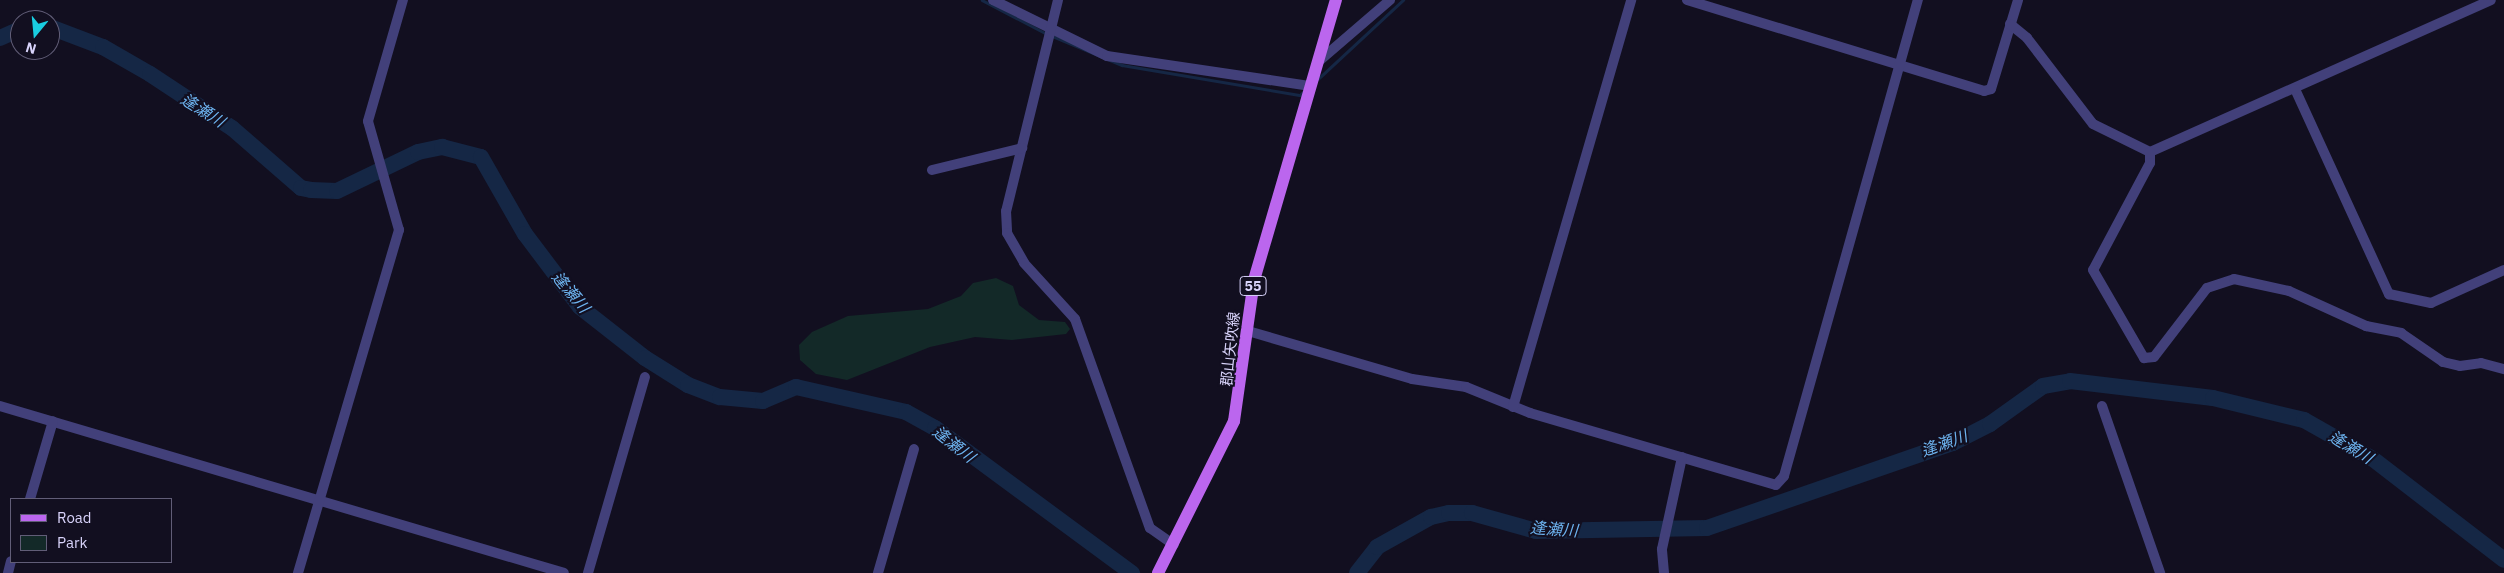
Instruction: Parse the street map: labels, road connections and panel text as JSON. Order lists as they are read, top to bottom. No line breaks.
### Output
{"streets":{"main road":["55","郡山矢吹線"]},"water":["逢瀬川"],"legend":["Road","Park"],"north":"bottom"}
